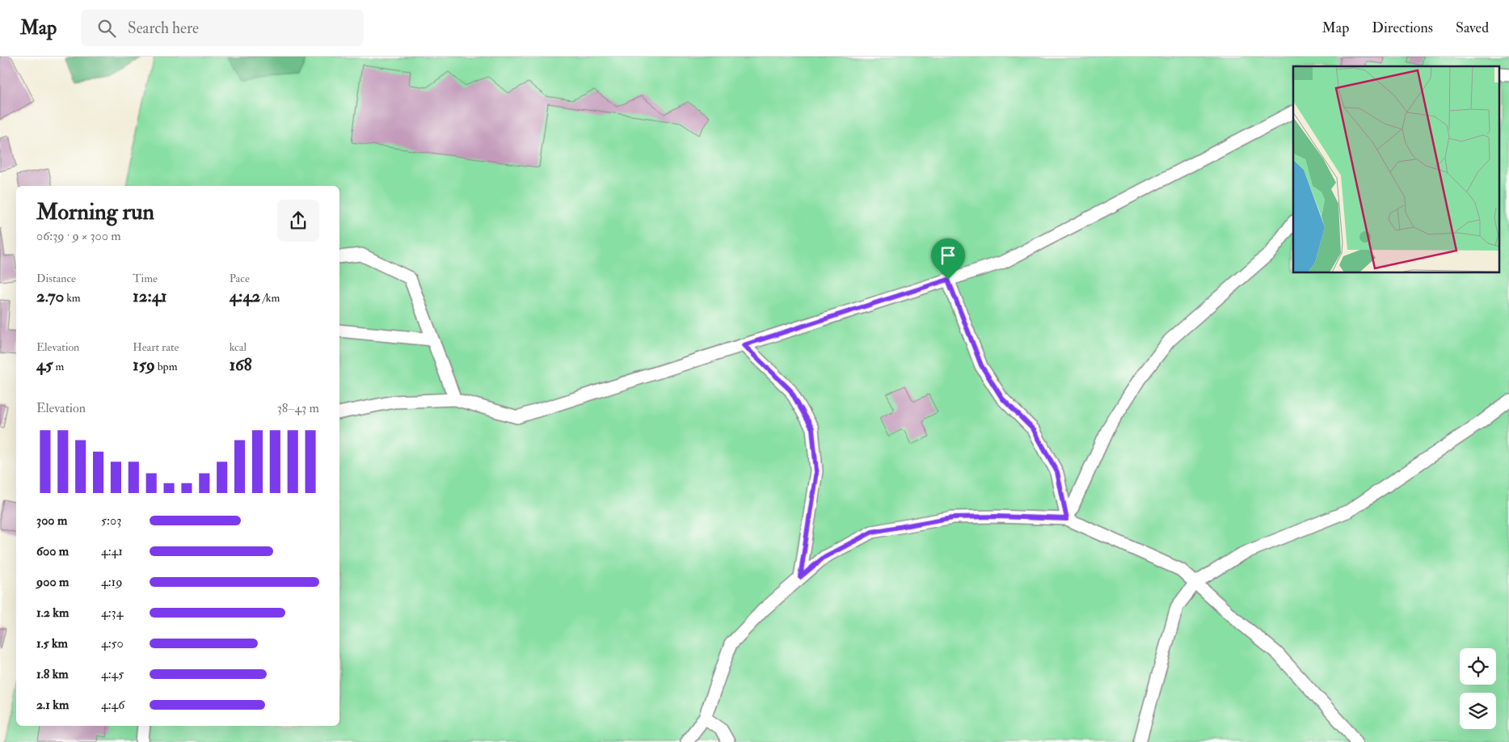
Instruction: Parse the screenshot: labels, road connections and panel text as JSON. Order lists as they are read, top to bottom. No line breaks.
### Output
{"page":{"header":"Map","search":"Search here","nav":["Map","Directions","Saved"],"heading":["Morning run","06:39 · 9 × 300 m"],"stats":[["Distance","2.70 km"],["Time","12:41"],["Pace","4:42 /km"],["Elevation","45 m"],["Heart rate","159 bpm"],["kcal","168"]],"chart":["Elevation","38–43 m"],"list":[{"name":"300 m","note":"5:03"},{"name":"600 m","note":"4:41"},{"name":"900 m","note":"4:19"},{"name":"1.2 km","note":"4:34"},{"name":"1.5 km","note":"4:50"},{"name":"1.8 km","note":"4:45"},{"name":"2.1 km","note":"4:46"}]}}
